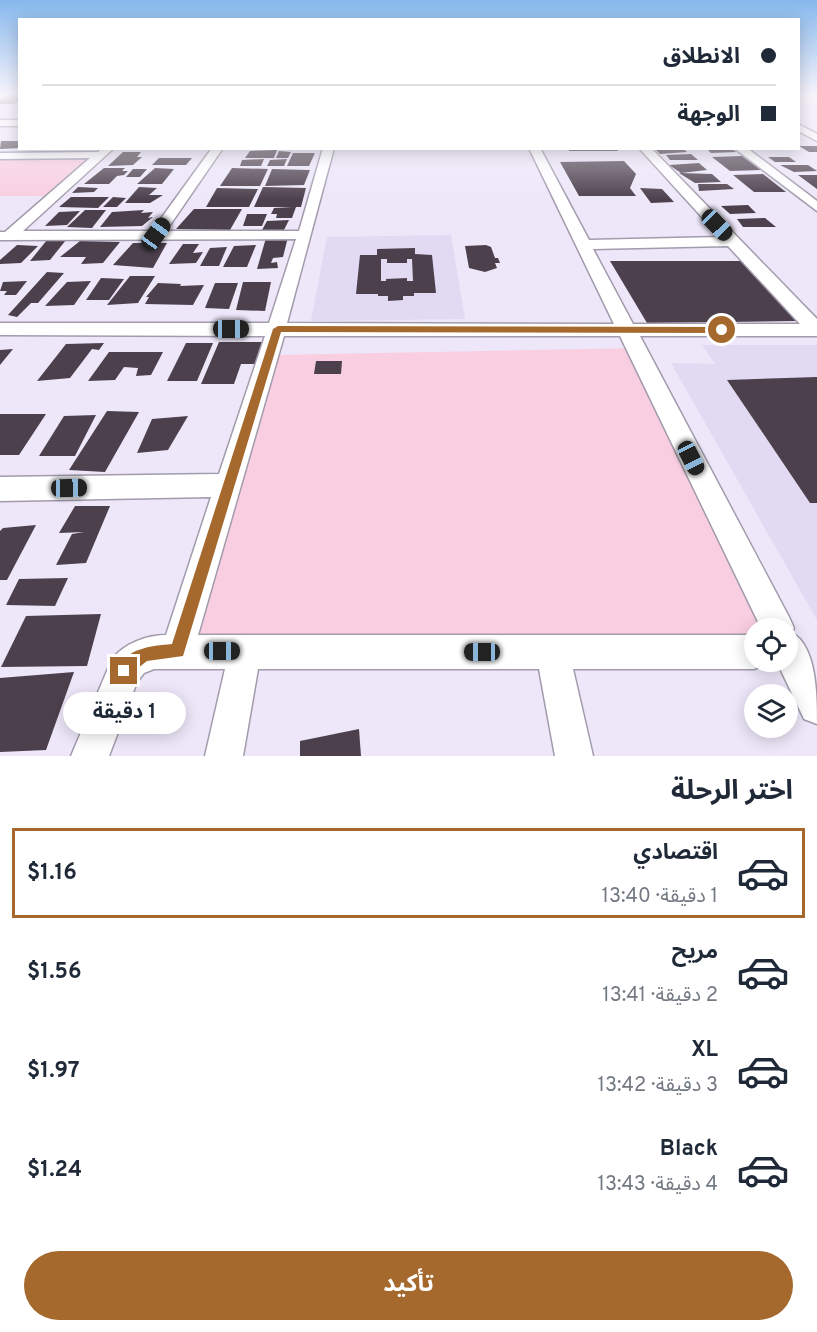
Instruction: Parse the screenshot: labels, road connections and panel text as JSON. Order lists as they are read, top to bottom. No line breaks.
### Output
{"page":{"banner":["الانطلاق","الوجهة"],"bubble":"1 دقيقة","heading":"اختر الرحلة","list":[{"name":"اقتصادي","note":"1 دقيقة · 13:40","value":"$1.16"},{"name":"مريح","note":"2 دقيقة · 13:41","value":"$1.56"},{"name":"XL","note":"3 دقيقة · 13:42","value":"$1.97"},{"name":"Black","note":"4 دقيقة · 13:43","value":"$1.24"}],"buttons":"تأكيد"}}
